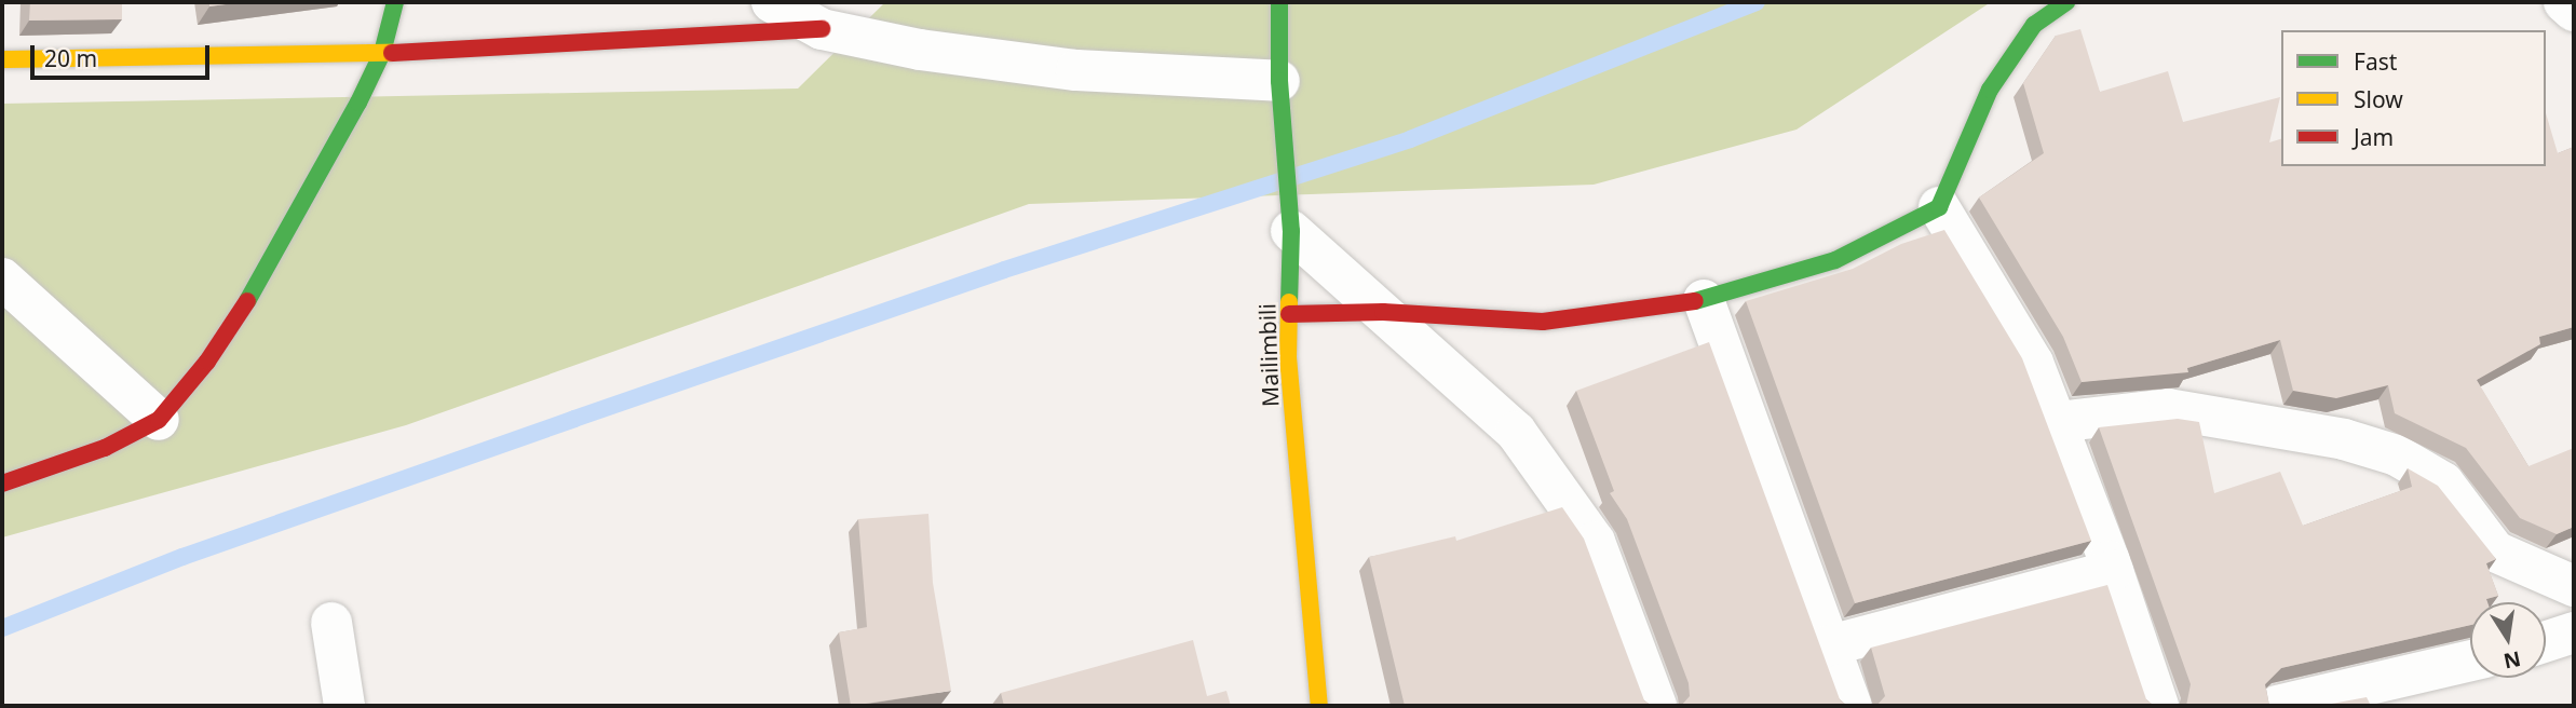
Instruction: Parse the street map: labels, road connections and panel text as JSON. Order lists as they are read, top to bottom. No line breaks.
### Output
{"streets":{"street":["Mailimbili"]},"legend":["Fast","Slow","Jam"],"scale_bar":"20 m","north":"bottom"}
